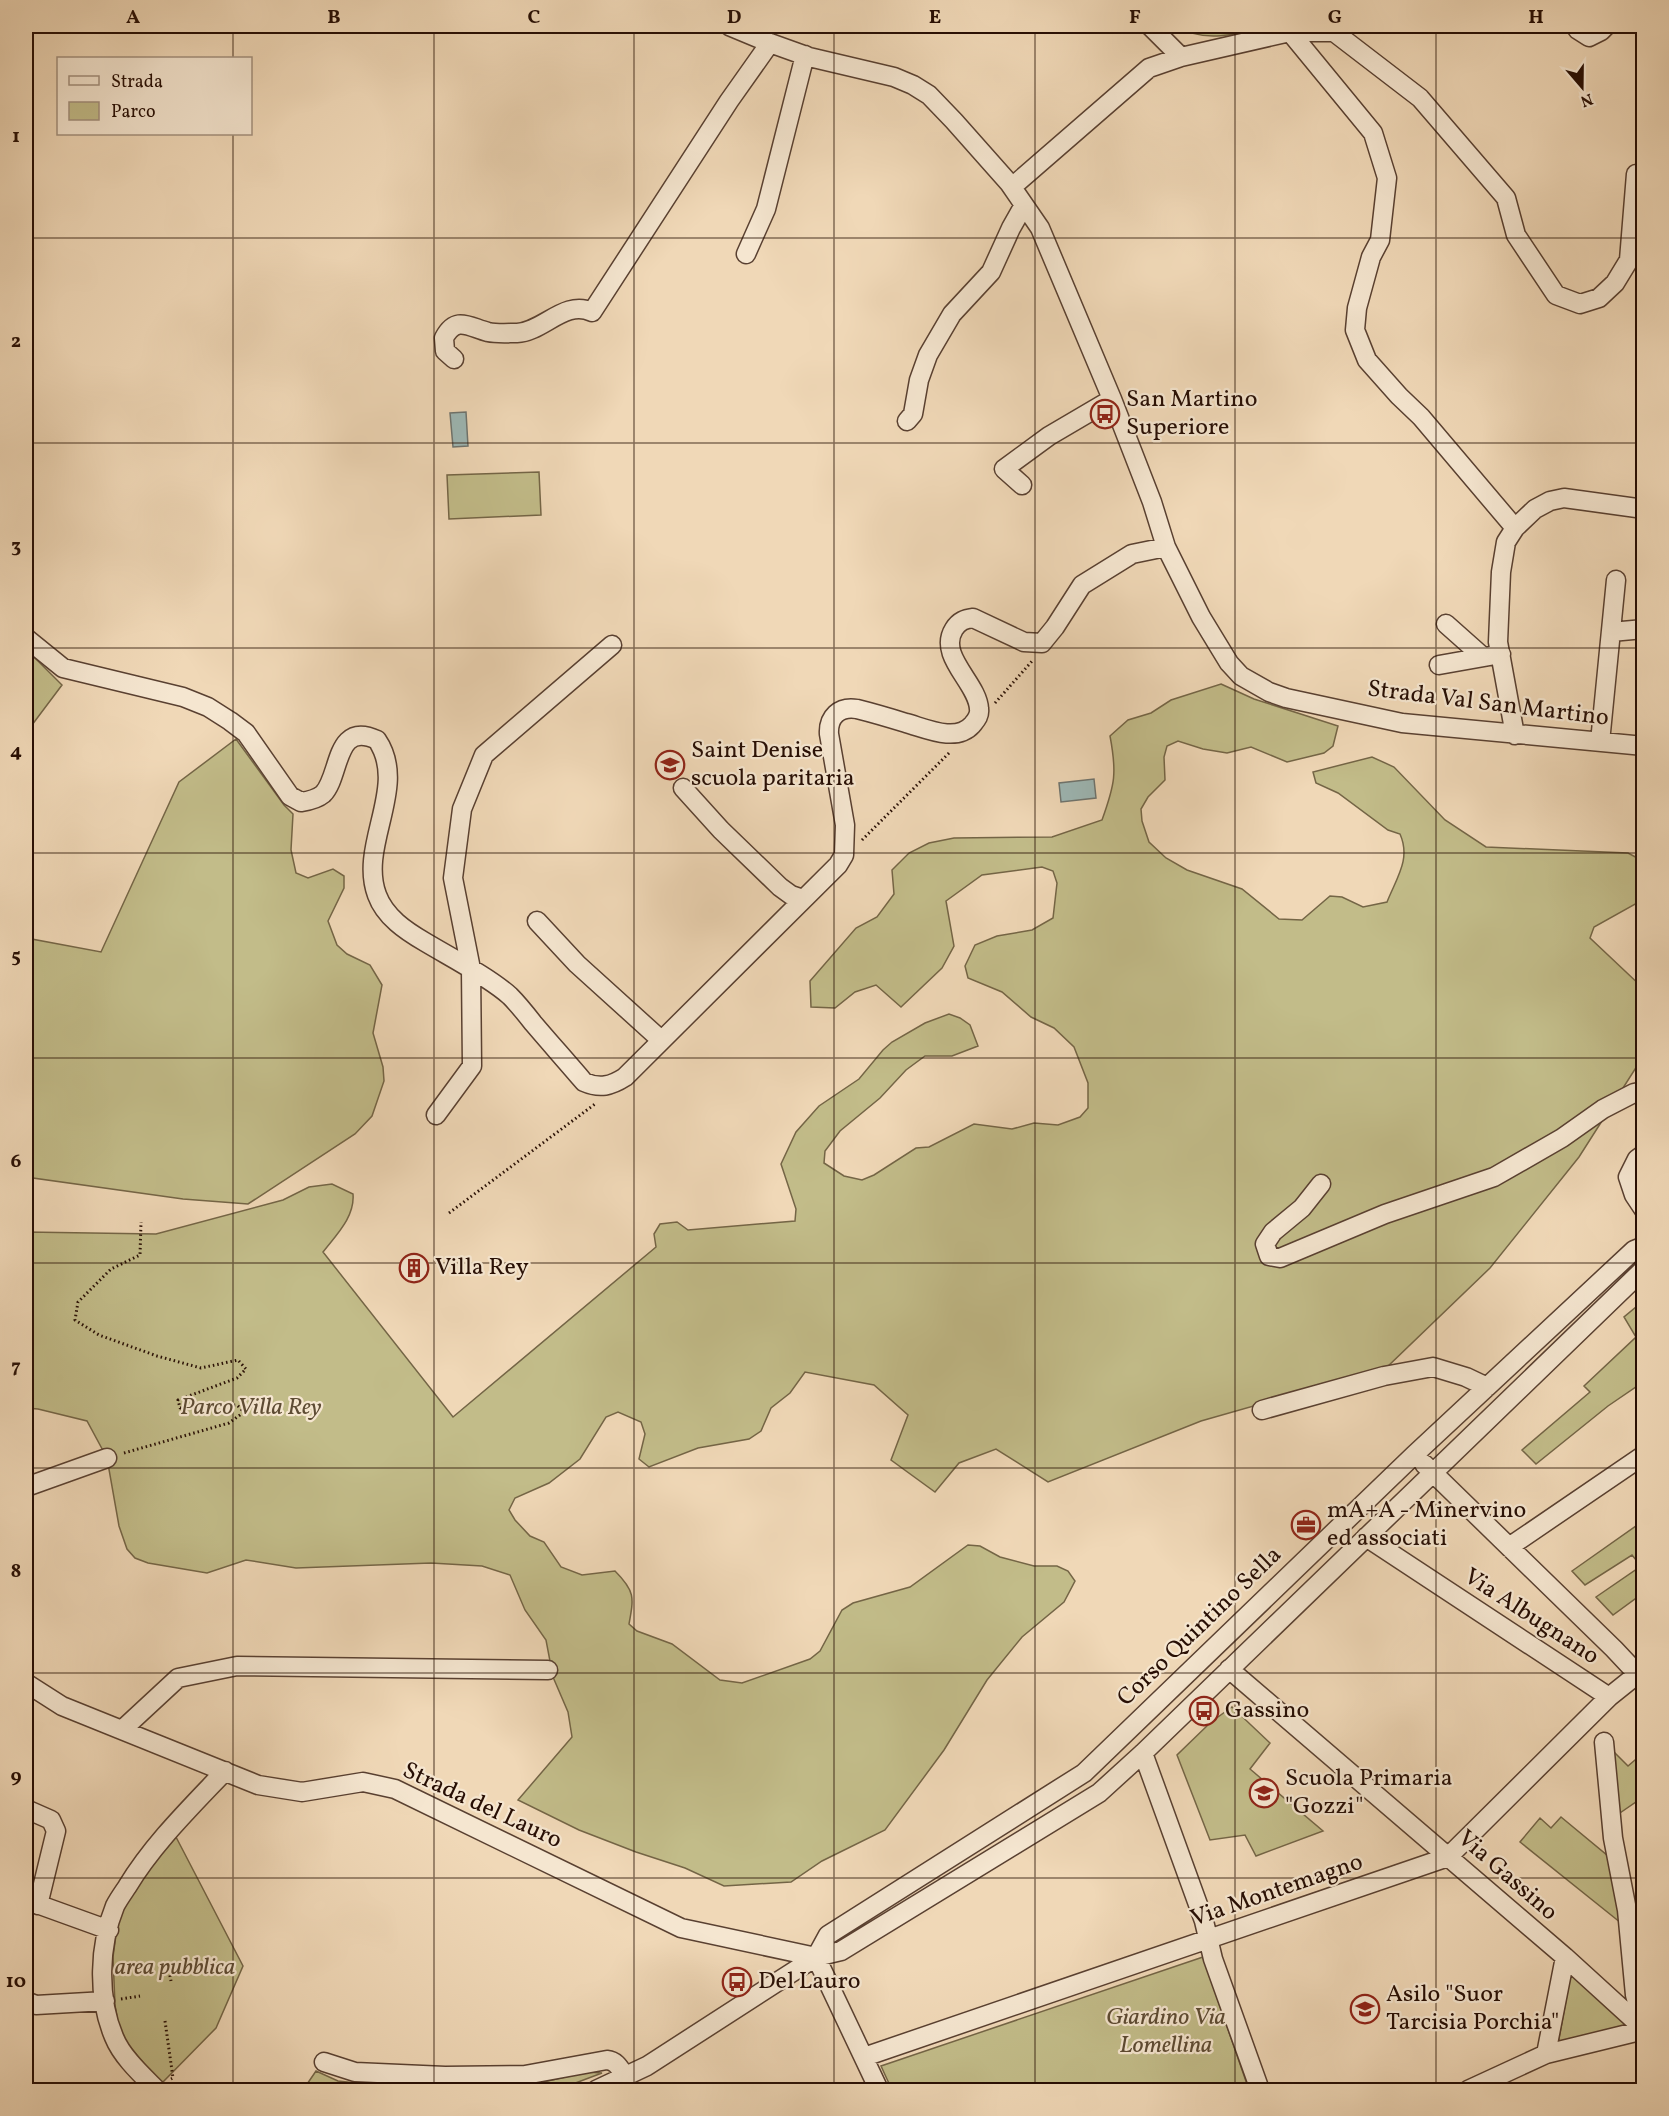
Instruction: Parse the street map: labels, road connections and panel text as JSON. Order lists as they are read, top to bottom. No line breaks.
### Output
{"streets":{"street":["Strada Val San Martino","Via Albugnano","Corso Quintino Sella","Strada del Lauro","Via Gassino","Via Montemagno"]},"crossings":[["Via Albugnano","Corso Quintino Sella"],["Via Albugnano","Via Montemagno"],["Corso Quintino Sella","Strada del Lauro"],["Corso Quintino Sella","Via Gassino"],["Via Gassino","Via Montemagno"]],"parks":["Parco Villa Rey","area pubblica","Giardino Via Lomellina"],"places":{"bus stop":["San Martino Superiore","Gassino","Del Lauro"],"school or university":["Saint Denise scuola paritaria","Scuola Primaria \"Gozzi\"","Asilo \"Suor Tarcisia Porchia\""],"building":["Villa Rey"],"office":["mA+A - Minervino ed associati"]},"legend":["Strada","Parco"],"north":"bottom","grid":{"columns":["A","B","C","D","E","F","G","H"],"rows":["1","2","3","4","5","6","7","8","9","10"]}}
